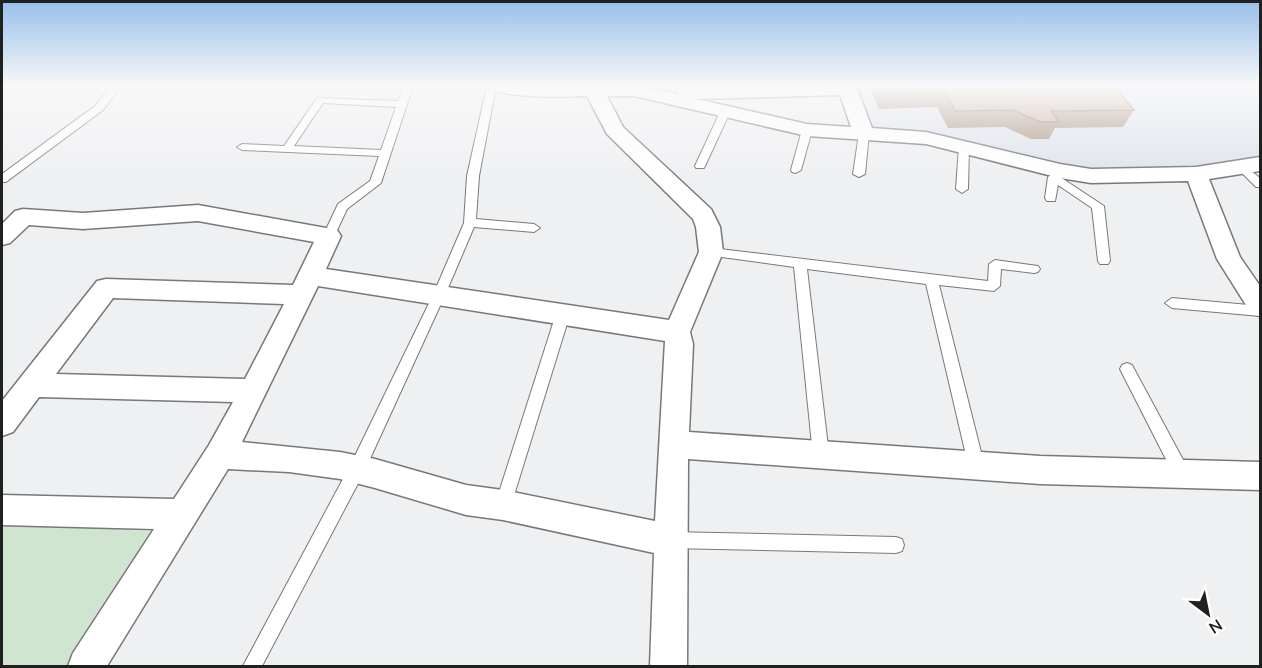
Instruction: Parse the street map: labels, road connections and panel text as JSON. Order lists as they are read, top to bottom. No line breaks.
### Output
{"north":"bottom right"}
